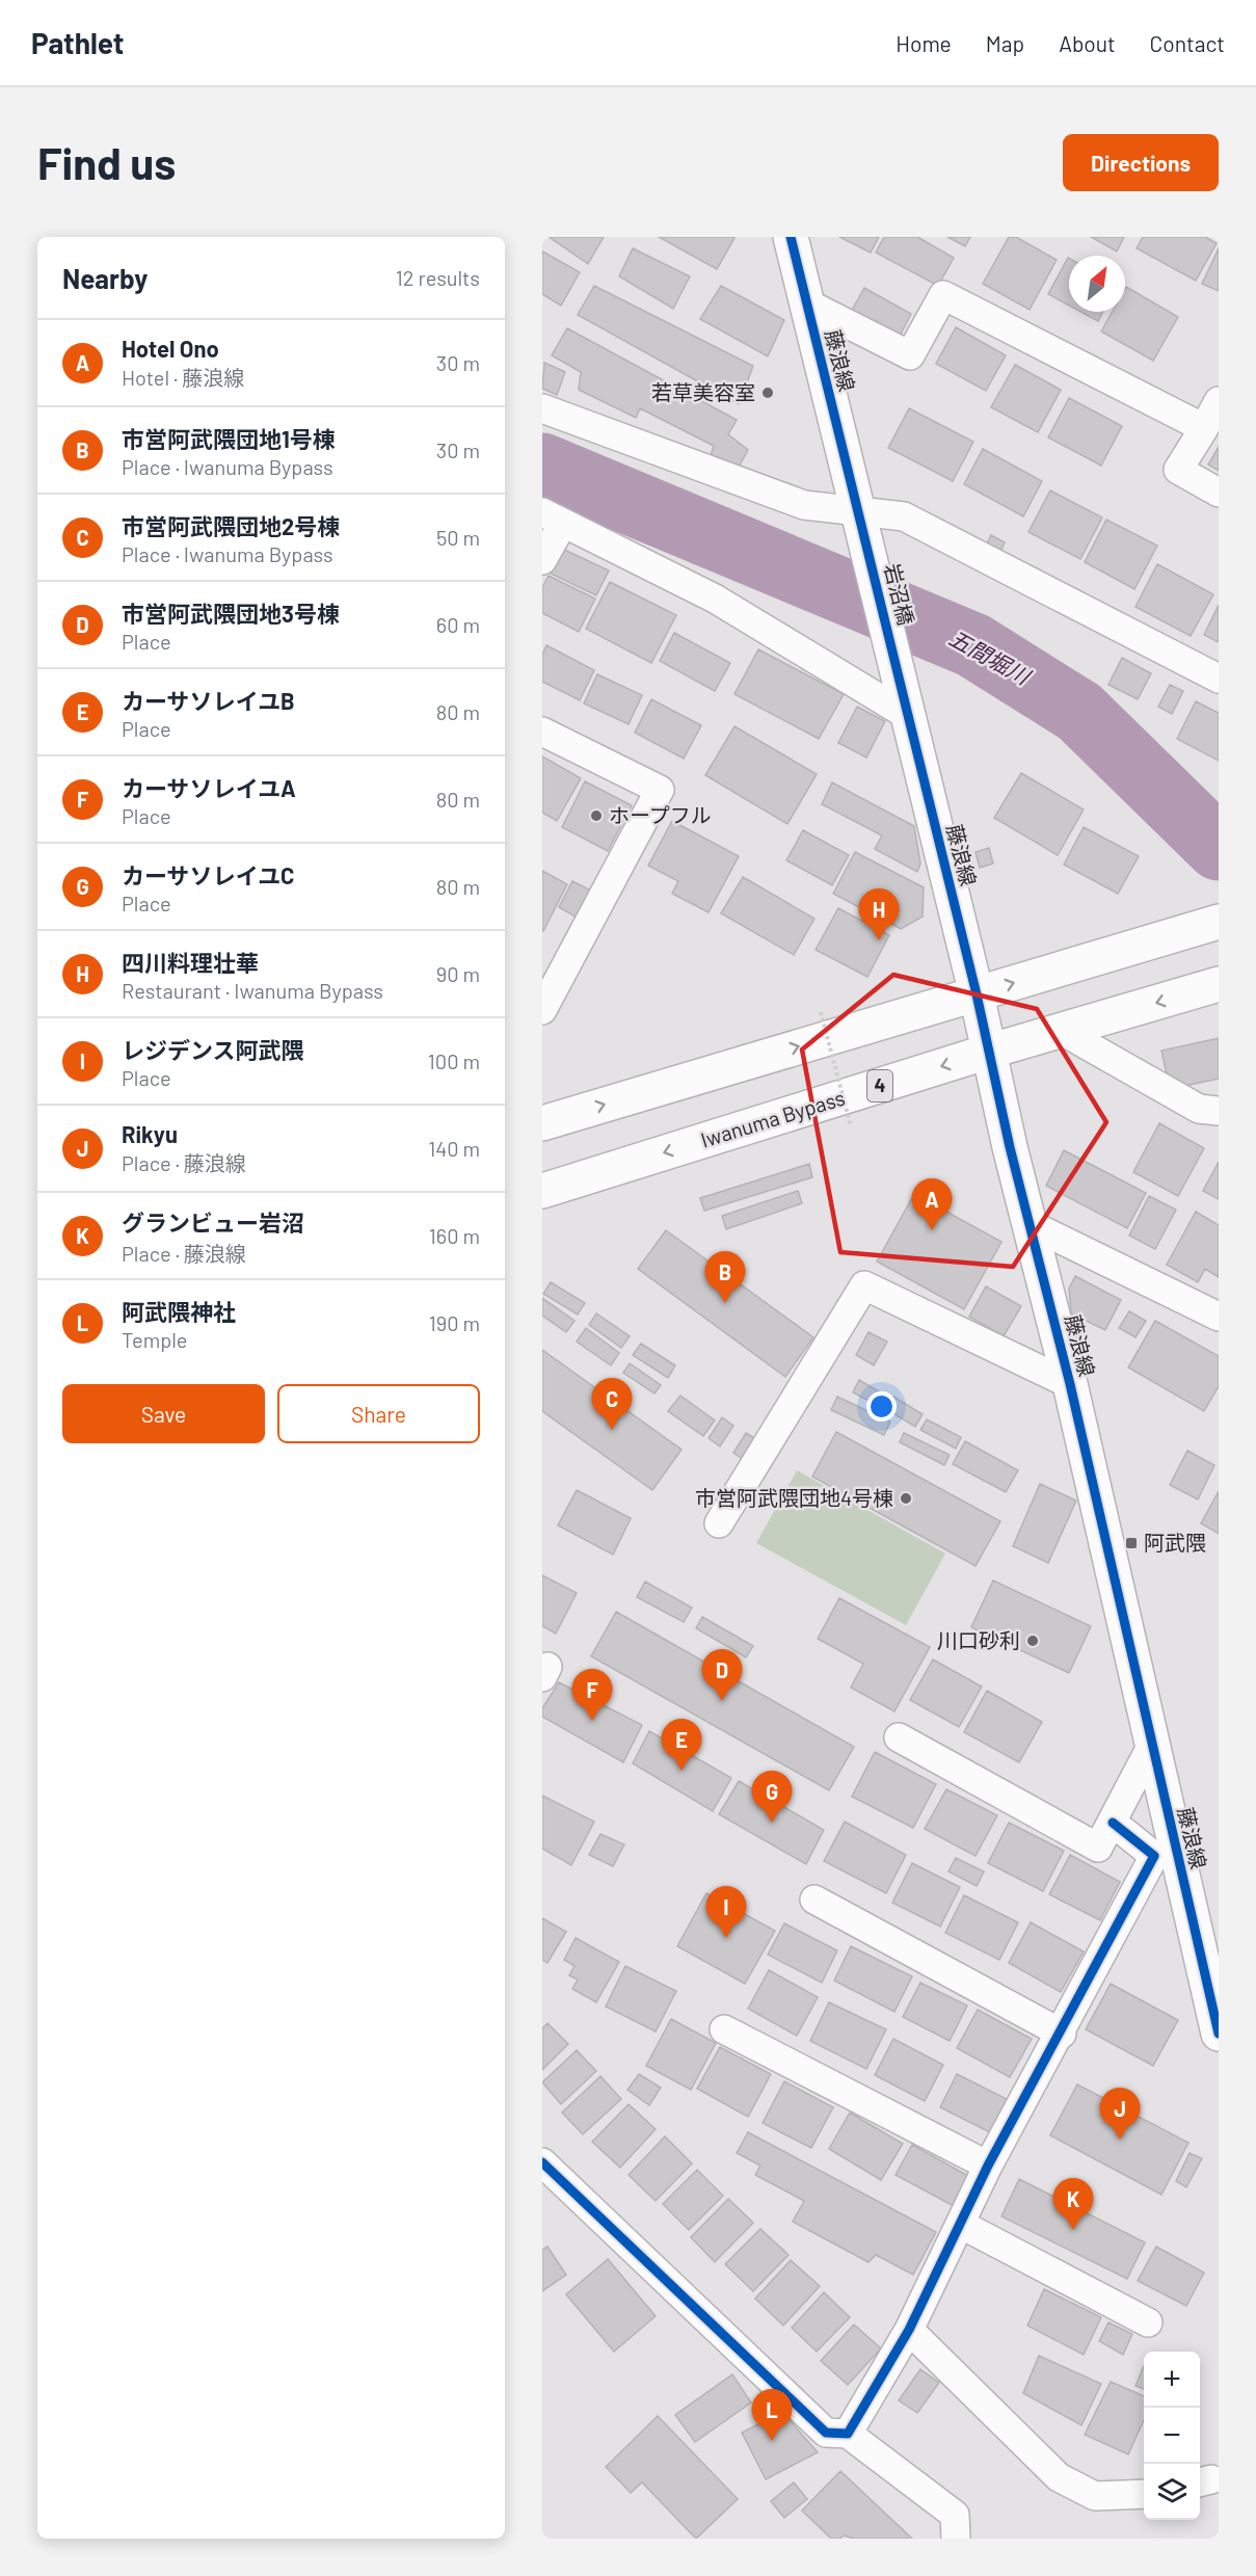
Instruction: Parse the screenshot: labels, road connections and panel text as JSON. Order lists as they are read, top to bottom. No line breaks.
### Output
{"streets":{"main road":["藤浪線","岩沼橋","4","Iwanuma Bypass"]},"crossings":[["藤浪線","岩沼橋"],["藤浪線","Iwanuma Bypass"]],"water":["五間堀川"],"places":{"other":["若草美容室","ホープフル","市営阿武隈団地4号棟","川口砂利"],"transit":["阿武隈"]},"north":"top right","page":{"header":"Pathlet","nav":["Home","Map","About","Contact"],"buttons":["Directions",["Save","Share"]],"title":"Find us","heading":["Nearby","12 results"],"list":[{"mark":"A","name":"Hotel Ono","note":"Hotel · 藤浪線","value":"30 m"},{"mark":"B","name":"市営阿武隈団地1号棟","note":"Place · Iwanuma Bypass","value":"30 m"},{"mark":"C","name":"市営阿武隈団地2号棟","note":"Place · Iwanuma Bypass","value":"50 m"},{"mark":"D","name":"市営阿武隈団地3号棟","note":"Place","value":"60 m"},{"mark":"E","name":"カーサソレイユB","note":"Place","value":"80 m"},{"mark":"F","name":"カーサソレイユA","note":"Place","value":"80 m"},{"mark":"G","name":"カーサソレイユC","note":"Place","value":"80 m"},{"mark":"H","name":"四川料理壮華","note":"Restaurant · Iwanuma Bypass","value":"90 m"},{"mark":"I","name":"レジデンス阿武隈","note":"Place","value":"100 m"},{"mark":"J","name":"Rikyu","note":"Place · 藤浪線","value":"140 m"},{"mark":"K","name":"グランビュー岩沼","note":"Place · 藤浪線","value":"160 m"},{"mark":"L","name":"阿武隈神社","note":"Temple","value":"190 m"}],"pins":["H","A","B","C","D","F","E","G","I","J","K","L"],"map_buttons":["+","−"]}}
